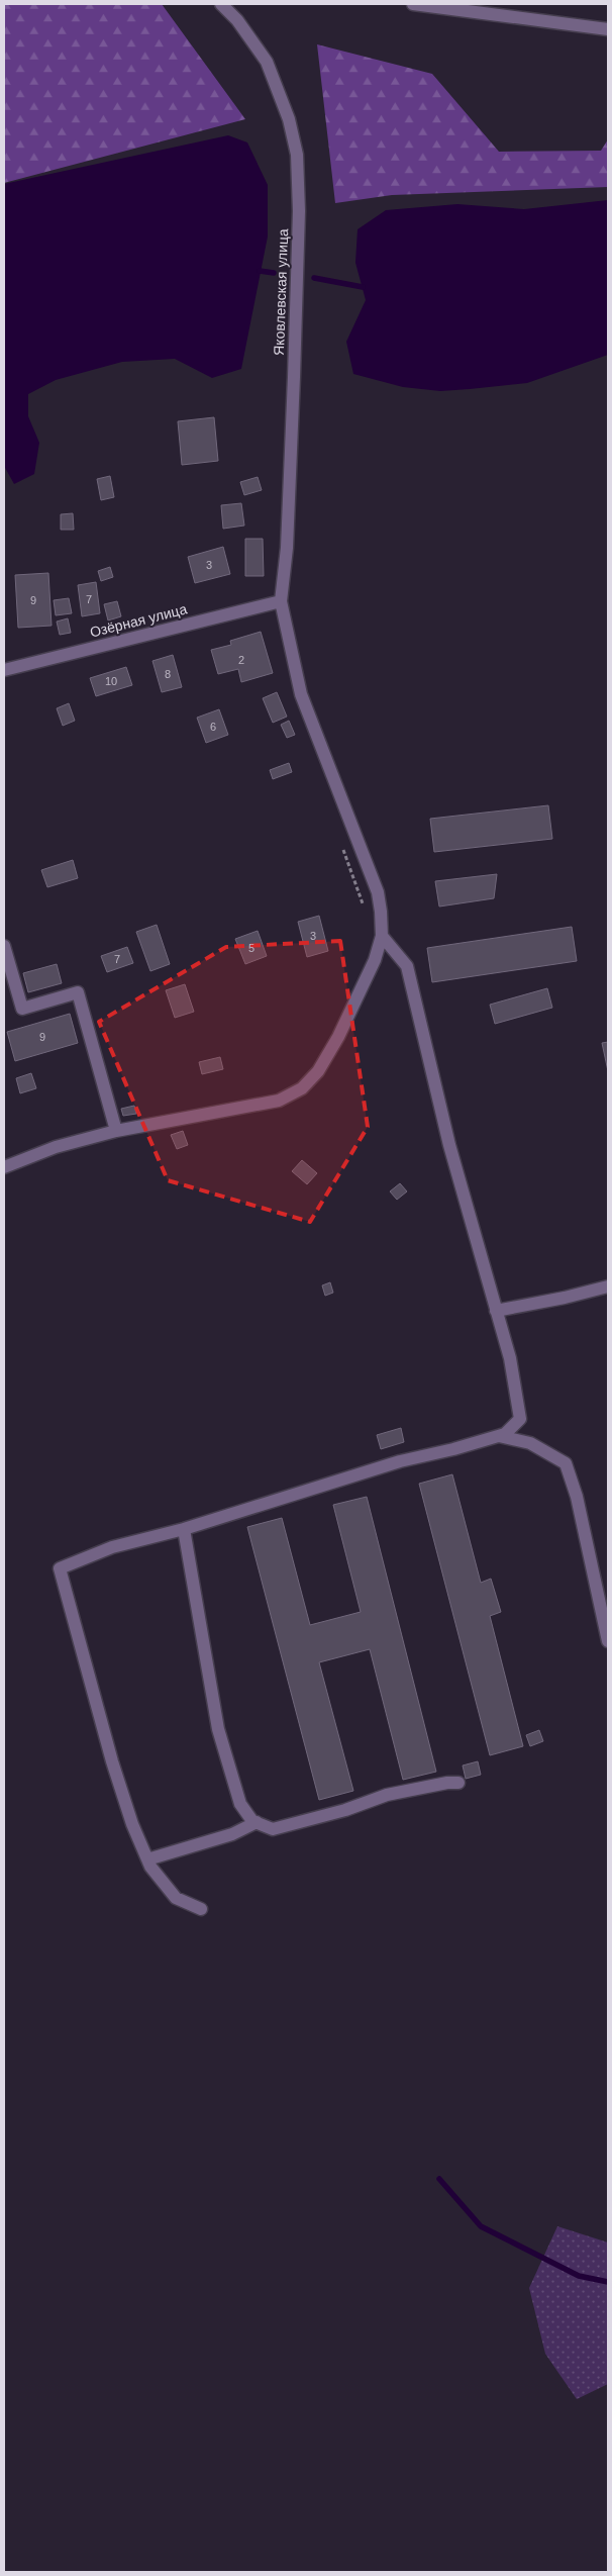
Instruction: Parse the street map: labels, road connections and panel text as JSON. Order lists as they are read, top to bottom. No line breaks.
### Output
{"streets":{"street":["Яковлевская улица","Озёрная улица"]},"crossings":[["Яковлевская улица","Озёрная улица"]],"house_numbers":["3","7","9","2","8","10","6","3","5","7","9"]}
